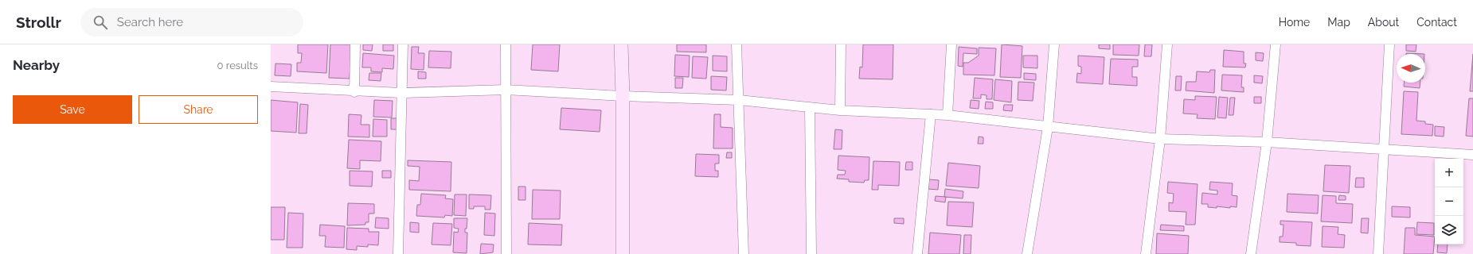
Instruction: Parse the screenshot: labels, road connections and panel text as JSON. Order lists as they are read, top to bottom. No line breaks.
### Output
{"north":"left","page":{"header":"Strollr","search":"Search here","nav":["Home","Map","About","Contact"],"heading":["Nearby","0 results"],"buttons":["Save","Share"],"map_buttons":["+","−"]}}
